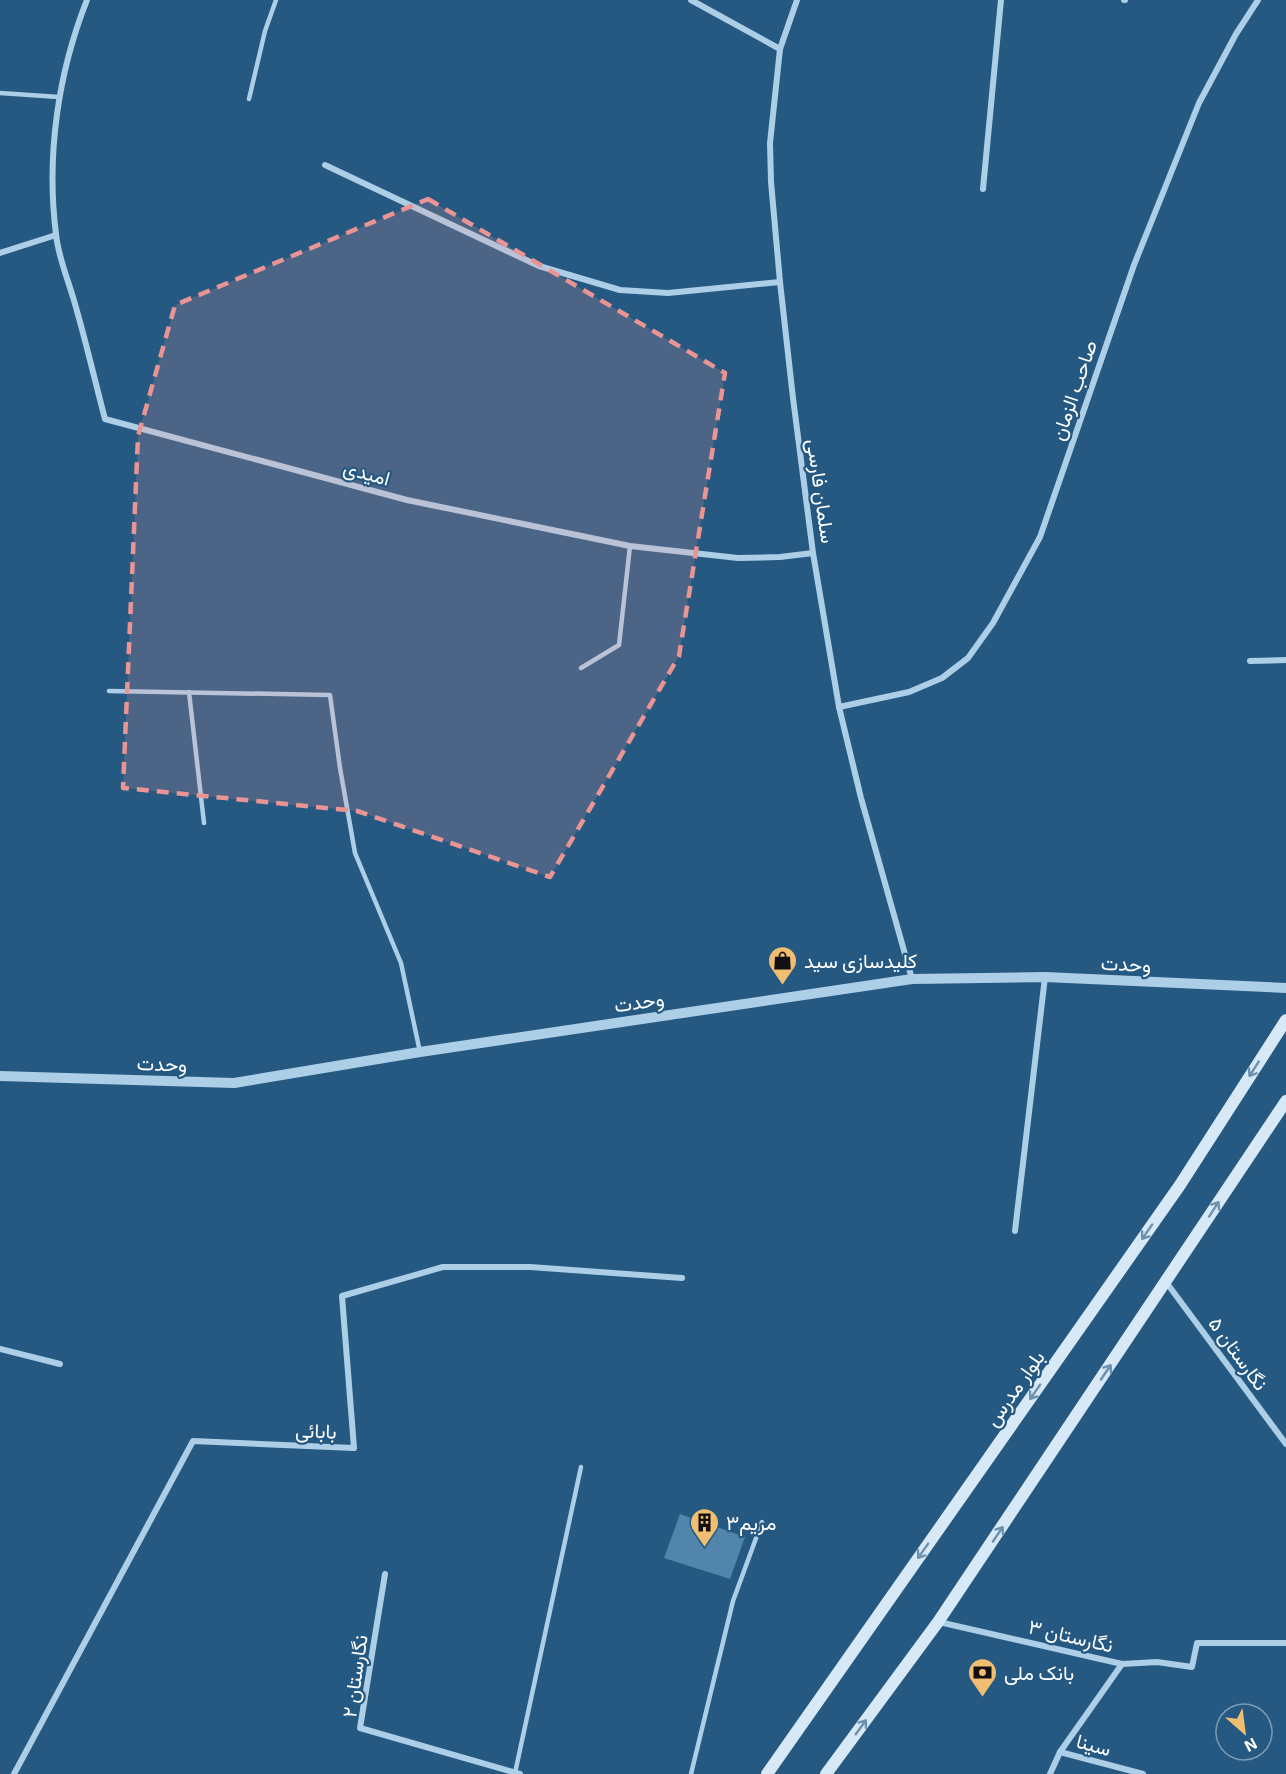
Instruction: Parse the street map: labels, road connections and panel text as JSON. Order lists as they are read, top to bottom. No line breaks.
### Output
{"streets":{"main road":["بلوار مدرس"],"street":["صاحب الزمان","امیدی","سلمان فارسی","وحدت","نگارستان ۵","بابائی","نگارستان ۳","نگارستان ۲","سینا"]},"crossings":[["صاحب الزمان","سلمان فارسی"],["امیدی","سلمان فارسی"],["سلمان فارسی","وحدت"]],"places":{"shop":["کلیدسازی سید"],"building":["مریم۳"],"bank":["بانک ملی"]},"north":"bottom right"}
